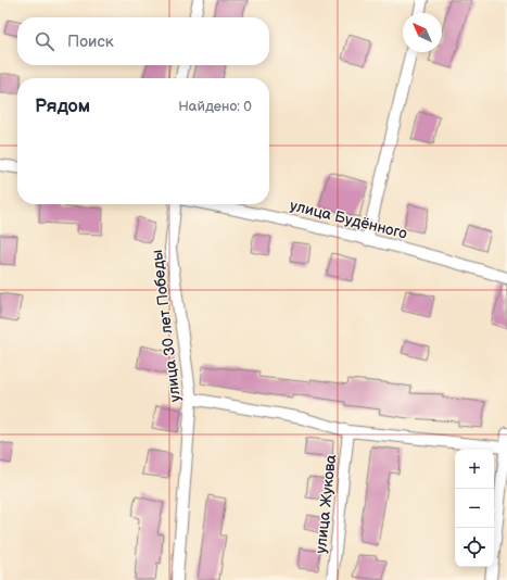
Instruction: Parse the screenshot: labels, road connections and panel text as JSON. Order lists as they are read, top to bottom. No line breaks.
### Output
{"streets":{"street":["улица Будённого","улица 30 лет Победы","улица Жукова"]},"north":"top left","page":{"search":"Поиск","heading":["Рядом","Найдено: 0"],"map_buttons":["+","−"]}}
